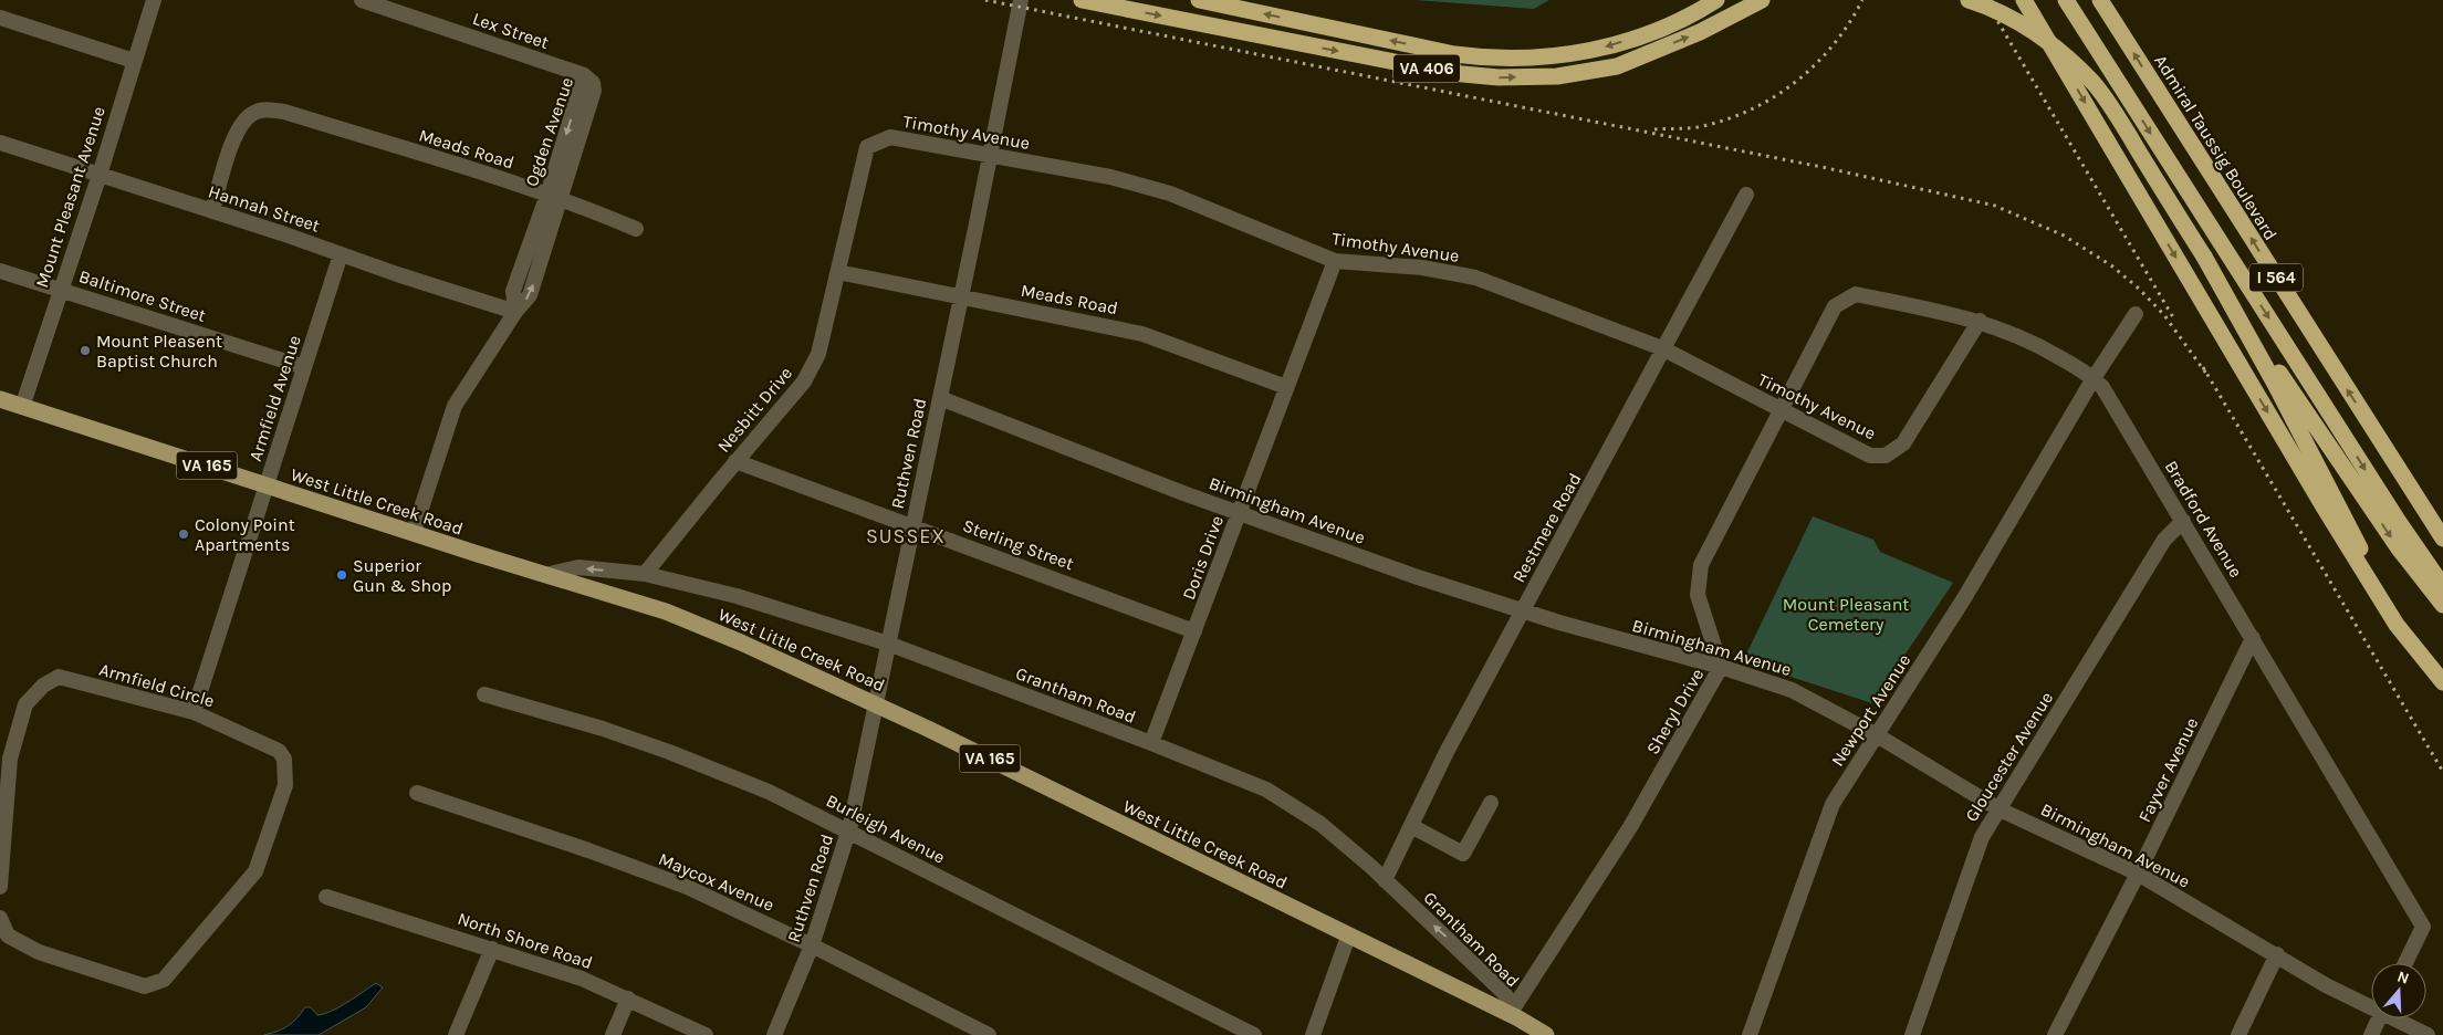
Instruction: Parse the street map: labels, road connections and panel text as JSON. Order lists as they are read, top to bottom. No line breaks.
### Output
{"streets":{"highway":["VA 406","Admiral Taussig Boulevard","I 564"],"main road":["VA 165","West Little Creek Road"],"street":["Lex Street","Ogden Avenue","Timothy Avenue","Meads Road","Mount Pleasant Avenue","Hannah Street","Baltimore Street","Armfield Avenue","Nesbitt Drive","Ruthven Road","Birmingham Avenue","Bradford Avenue","Restmere Road","Sterling Street","Doris Drive","Armfield Circle","Grantham Road","Newport Avenue","Sheryl Drive","Gloucester Avenue","Fayver Avenue","Burleigh Avenue","Maycox Avenue","North Shore Road"]},"crossings":[["Lex Street","Ogden Avenue"],["Ogden Avenue","Meads Road"],["Ogden Avenue","Hannah Street"],["Timothy Avenue","Nesbitt Drive"],["Timothy Avenue","Ruthven Road"],["Timothy Avenue","Bradford Avenue"],["Timothy Avenue","Restmere Road"],["Timothy Avenue","Doris Drive"],["Timothy Avenue","Sheryl Drive"],["Meads Road","Hannah Street"],["Meads Road","Nesbitt Drive"],["Meads Road","Ruthven Road"],["Meads Road","Doris Drive"],["Mount Pleasant Avenue","Hannah Street"],["Mount Pleasant Avenue","Baltimore Street"],["Mount Pleasant Avenue","West Little Creek Road"],["Hannah Street","Armfield Avenue"],["Baltimore Street","Armfield Avenue"],["Armfield Avenue","West Little Creek Road"],["Armfield Avenue","Armfield Circle"],["Nesbitt Drive","Sterling Street"],["Nesbitt Drive","Grantham Road"],["Ruthven Road","West Little Creek Road"],["Ruthven Road","Birmingham Avenue"],["Ruthven Road","Sterling Street"],["Ruthven Road","Grantham Road"],["Ruthven Road","Burleigh Avenue"],["Ruthven Road","Maycox Avenue"],["West Little Creek Road","Grantham Road"],["West Little Creek Road","Sheryl Drive"],["Birmingham Avenue","Restmere Road"],["Birmingham Avenue","Doris Drive"],["Birmingham Avenue","Newport Avenue"],["Birmingham Avenue","Sheryl Drive"],["Birmingham Avenue","Gloucester Avenue"],["Birmingham Avenue","Fayver Avenue"],["Bradford Avenue","Newport Avenue"],["Bradford Avenue","Sheryl Drive"],["Bradford Avenue","Gloucester Avenue"],["Bradford Avenue","Fayver Avenue"],["Restmere Road","Grantham Road"],["Sterling Street","Doris Drive"],["Doris Drive","Grantham Road"],["Grantham Road","Sheryl Drive"]],"districts":["SUSSEX"],"parks":["Mount Pleasant Cemetery"],"places":["Mount Pleasent Baptist Church","Colony Point Apartments","Superior Gun & Shop"],"north":"top"}
